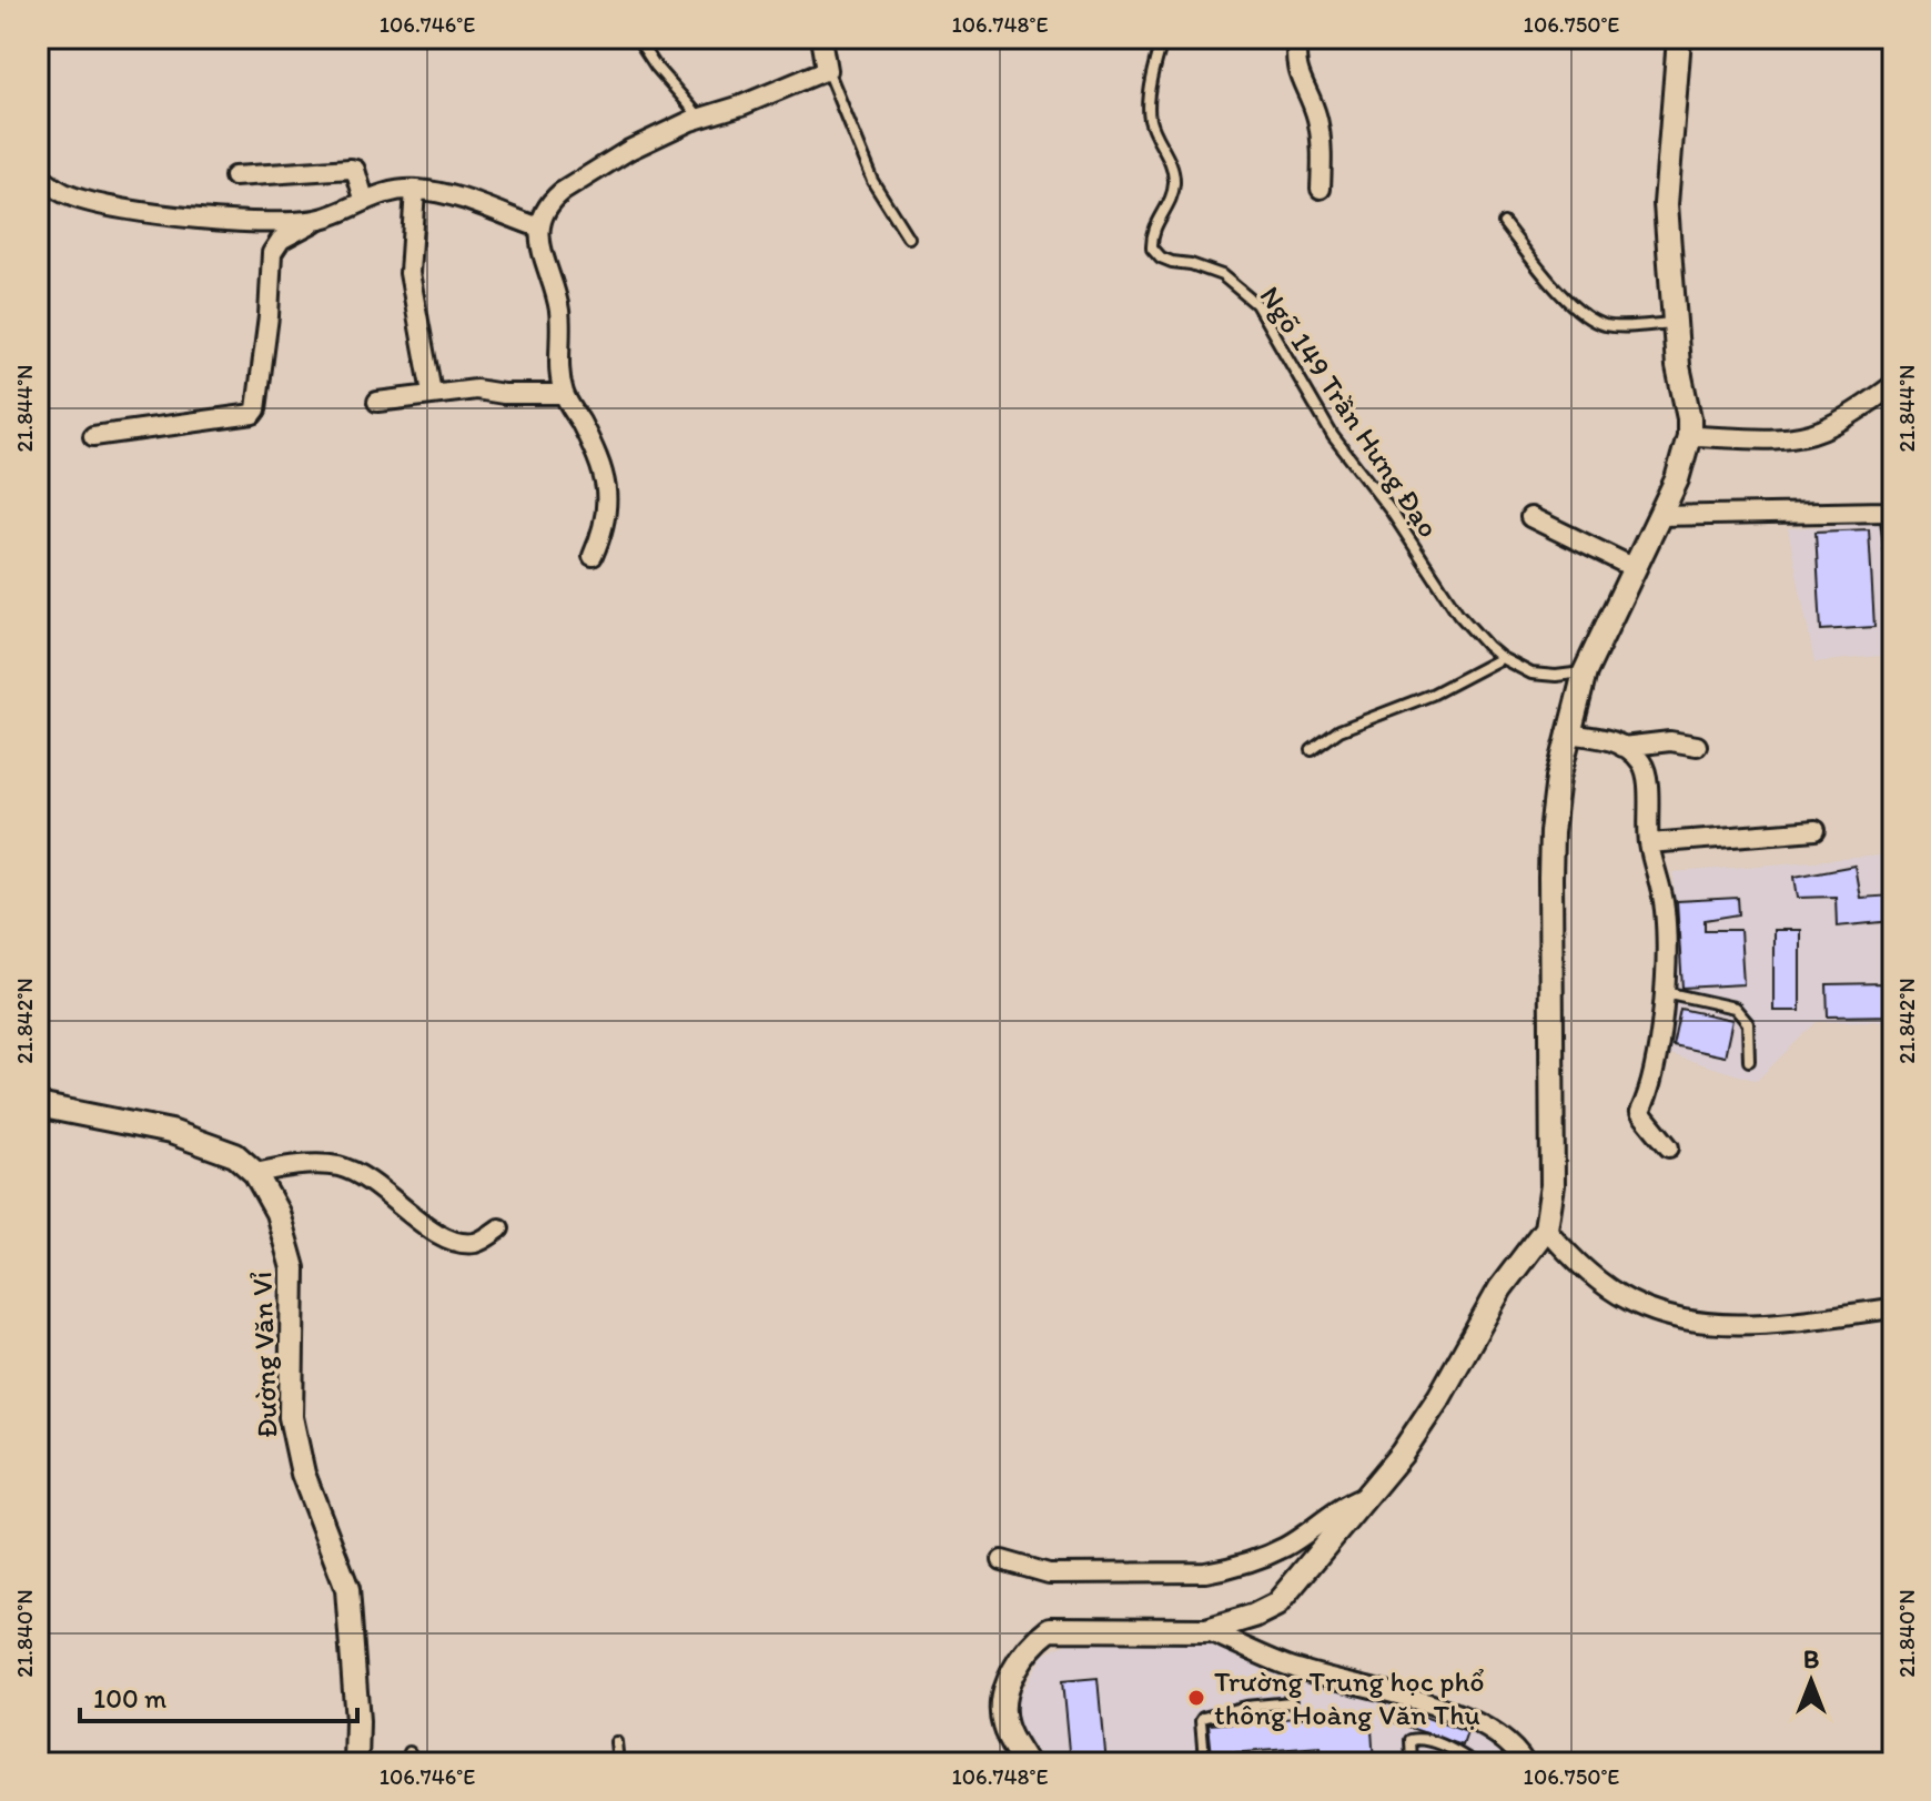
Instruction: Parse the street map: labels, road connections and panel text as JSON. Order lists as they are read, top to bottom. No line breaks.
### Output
{"streets":{"street":["Đường Văn Vỉ"],"lane":["Ngõ 149 Trần Hưng Đạo"]},"places":["Trường Trung học phổ thông Hoàng Văn Thụ"],"scale_bar":"100 m","north":"top","coordinates":["106.746°E","106.748°E","106.750°E","21.844°N","21.842°N","21.840°N"]}
